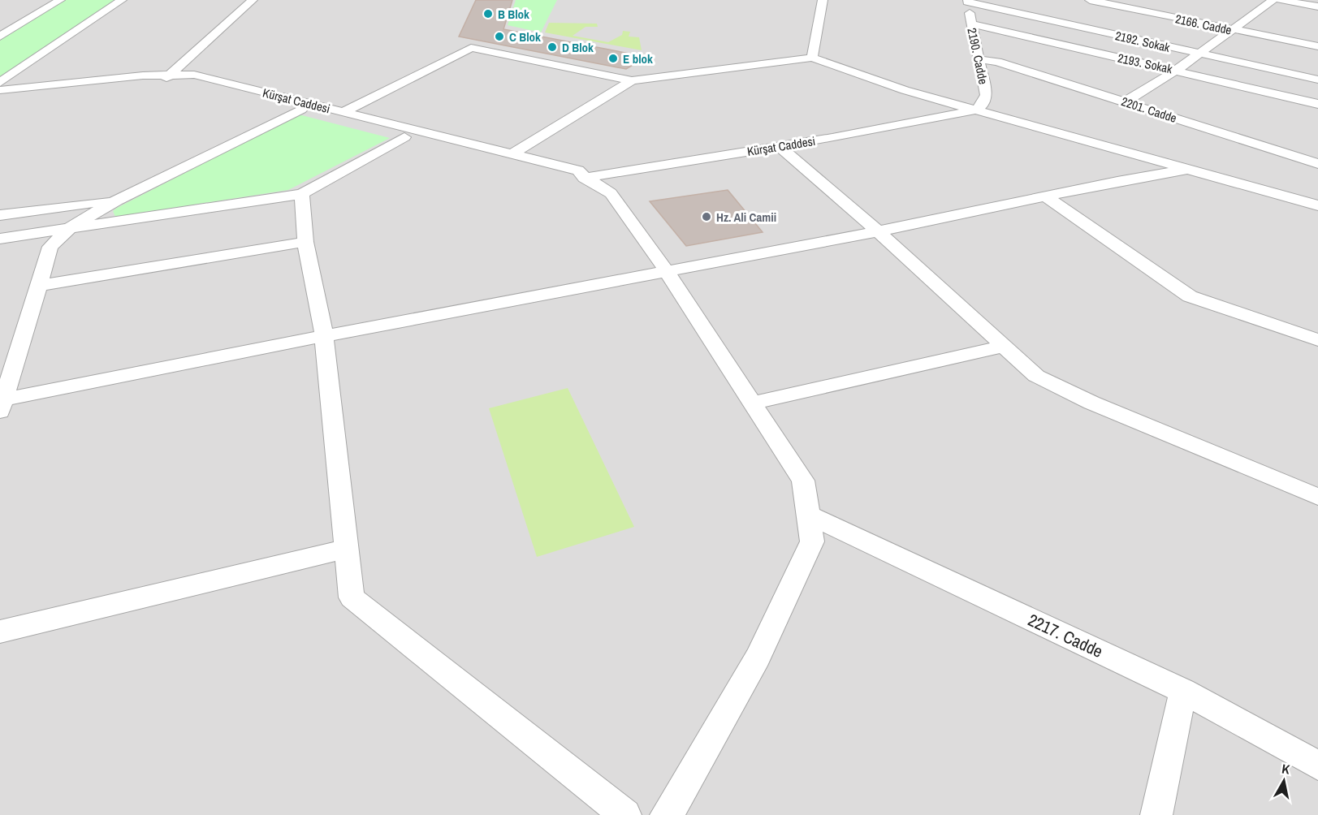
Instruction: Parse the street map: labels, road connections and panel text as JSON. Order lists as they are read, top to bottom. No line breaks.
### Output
{"streets":{"street":["2166. Cadde","2192. Sokak","2190. Cadde","2193. Sokak","Kürşat Caddesi","2201. Cadde","2217. Cadde"]},"crossings":[["2192. Sokak","2190. Cadde"],["2190. Cadde","2193. Sokak"],["2190. Cadde","Kürşat Caddesi"],["2190. Cadde","2201. Cadde"]],"places":["B Blok","C Blok","D Blok","E blok","Hz. Ali Camii"],"north":"top"}
